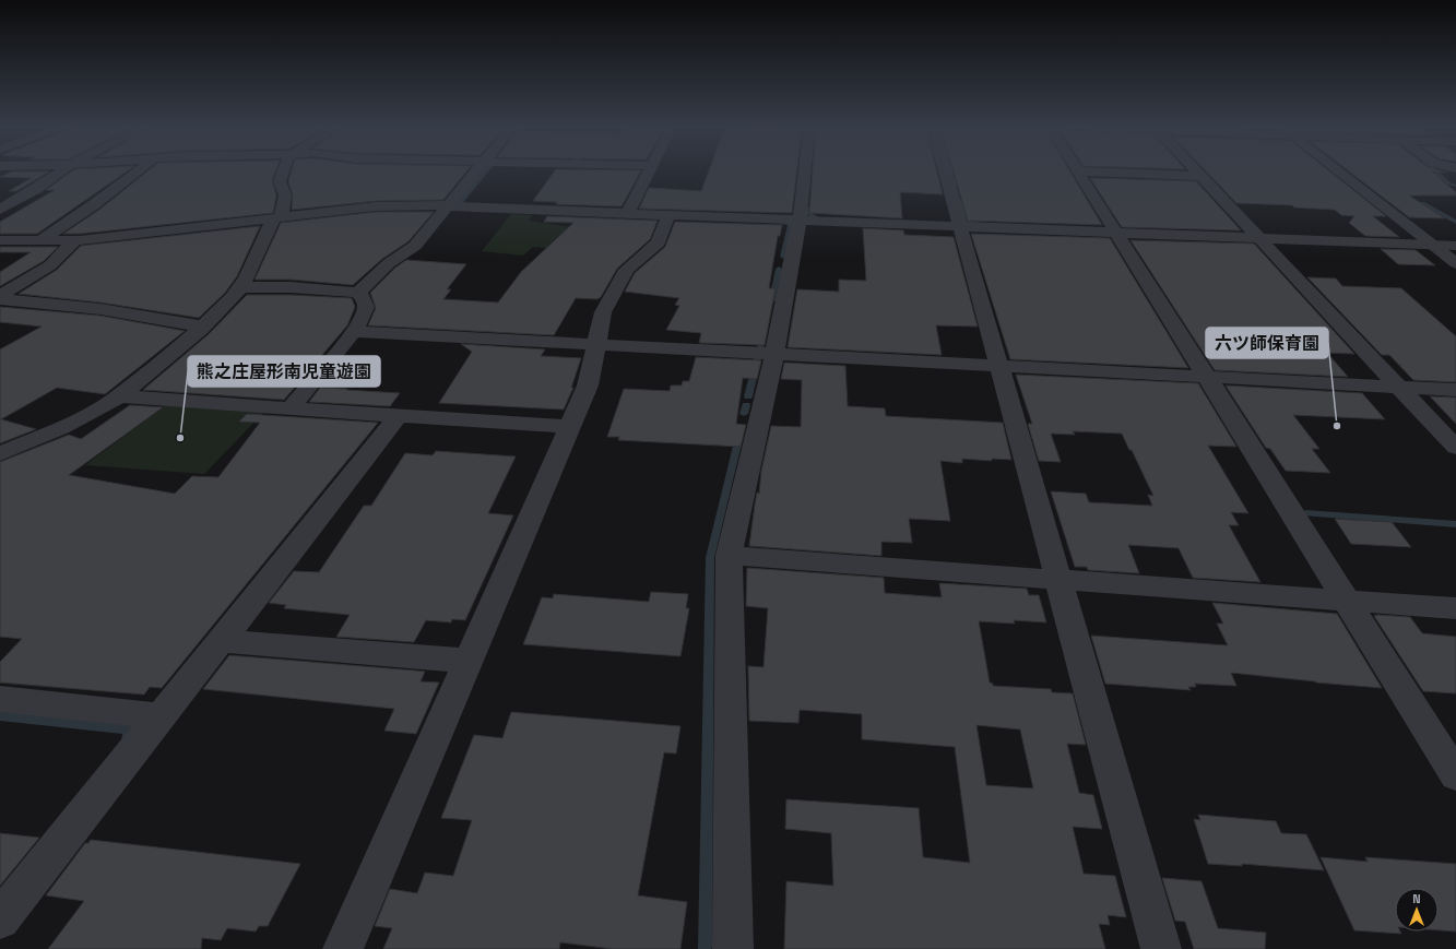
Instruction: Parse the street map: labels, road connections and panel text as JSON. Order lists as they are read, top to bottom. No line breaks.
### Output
{"places":["六ツ師保育園","熊之庄屋形南児童遊園"],"north":"top"}
